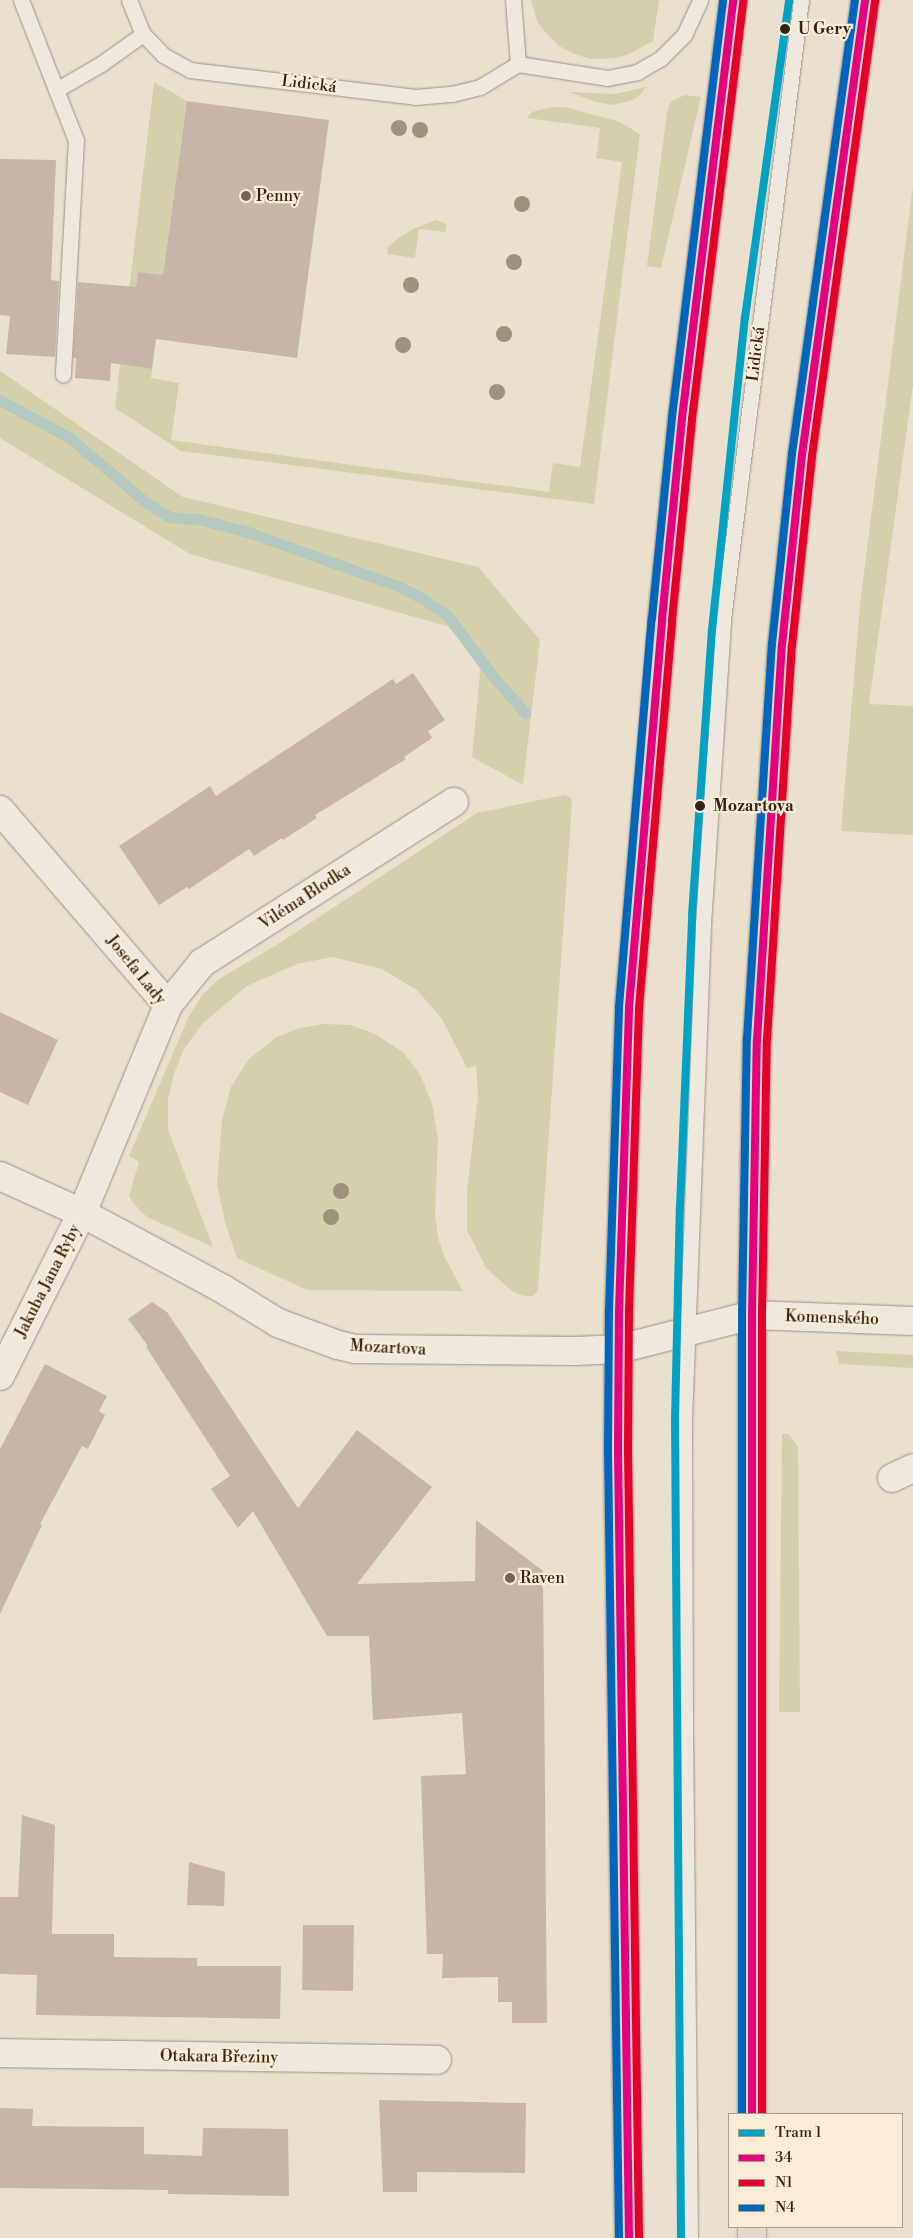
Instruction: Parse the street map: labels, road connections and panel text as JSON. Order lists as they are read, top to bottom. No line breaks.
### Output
{"streets":{"street":["Viléma Blodka","Josefa Lady","Jakuba Jana Ryby","Komenského","Mozartova","Otakara Březiny"],"lane":["Lidická"]},"crossings":[["Lidická","Mozartova"],["Viléma Blodka","Josefa Lady"],["Josefa Lady","Jakuba Jana Ryby"],["Josefa Lady","Mozartova"],["Jakuba Jana Ryby","Mozartova"],["Komenského","Mozartova"]],"places":["U Gery","Penny","Mozartova","Raven"],"lines":["tram line 1","transit line 34","transit line N4","transit line N1"],"legend":["Tram 1","34","N1","N4"]}
